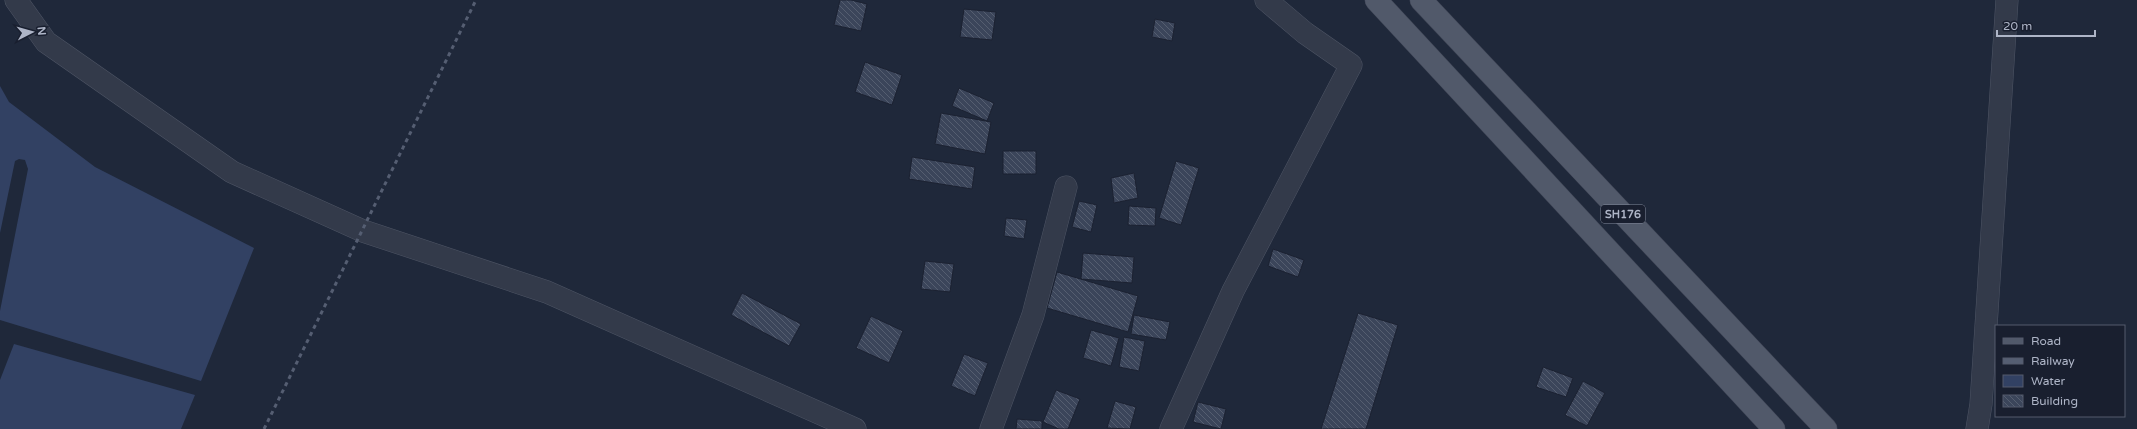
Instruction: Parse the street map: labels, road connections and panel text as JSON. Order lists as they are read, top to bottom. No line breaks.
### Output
{"streets":{"main road":["SH176"]},"legend":["Road","Railway","Water","Building"],"scale_bar":"20 m","north":"right"}
